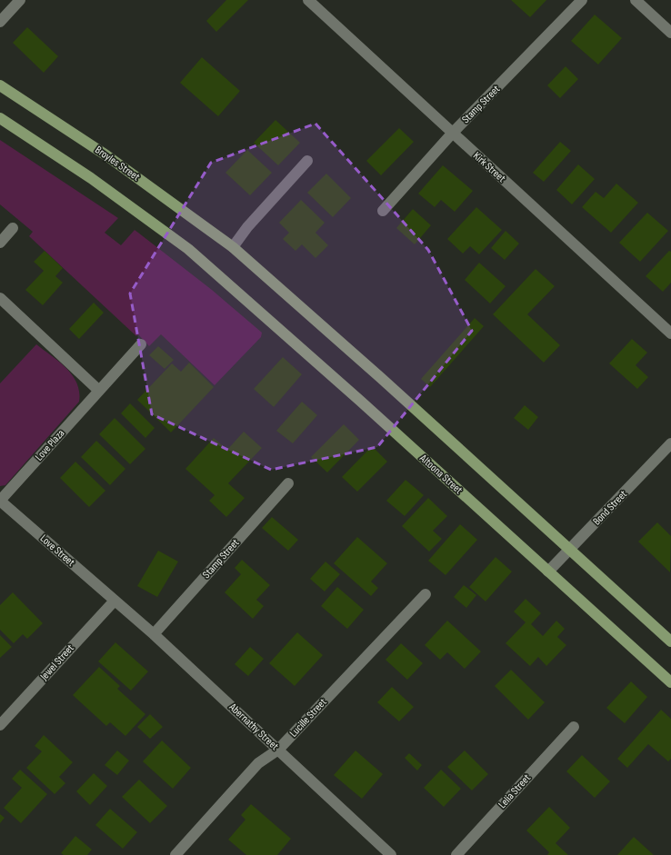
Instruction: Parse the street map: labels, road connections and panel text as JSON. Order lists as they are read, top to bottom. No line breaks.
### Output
{"streets":{"main road":["Broyles Street","Altoona Street"],"street":["Stamp Street","Kirk Street","Love Plaza","Bond Street","Love Street","Jewel Street","Lucille Street","Abernathy Street","Lelia Street"]},"crossings":[["Stamp Street","Kirk Street"],["Stamp Street","Abernathy Street"],["Love Plaza","Love Street"],["Altoona Street","Bond Street"],["Love Street","Jewel Street"],["Love Street","Abernathy Street"],["Jewel Street","Abernathy Street"],["Lucille Street","Abernathy Street"]]}
